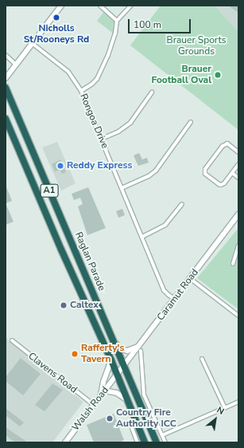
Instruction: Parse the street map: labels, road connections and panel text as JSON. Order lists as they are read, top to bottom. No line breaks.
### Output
{"streets":{"highway":["A1","Raglan Parade"],"street":["Rongoa Drive","Caramut Road","Clavens Road","Walsh Road"]},"crossings":[["Rongoa Drive","Caramut Road"],["A1","Caramut Road"],["A1","Walsh Road"],["Raglan Parade","Caramut Road"],["Caramut Road","Walsh Road"],["Clavens Road","Walsh Road"]],"parks":["Brauer Sports Grounds"],"places":["Nicholls St/Rooneys Rd","Brauer Football Oval","Reddy Express","Caltex","Rafferty's Tavern","Country Fire Authority ICC"],"scale_bar":"100 m","north":"top right"}
